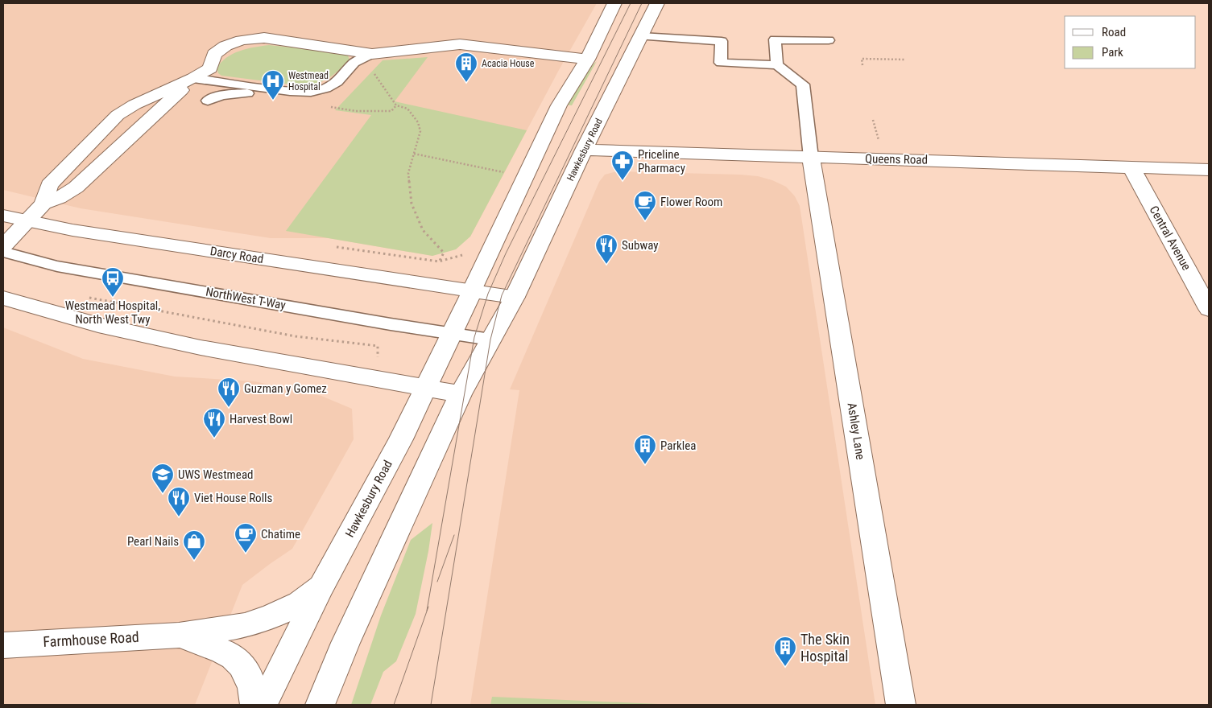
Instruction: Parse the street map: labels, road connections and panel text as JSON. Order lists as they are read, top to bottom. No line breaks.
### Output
{"streets":{"street":["Hawkesbury Road","Queens Road","Central Avenue","Darcy Road","Ashley Lane","Farmhouse Road"],"lane":["NorthWest T-Way"]},"crossings":[["Hawkesbury Road","Queens Road"],["Hawkesbury Road","Darcy Road"],["Hawkesbury Road","NorthWest T-Way"],["Hawkesbury Road","Farmhouse Road"],["Queens Road","Central Avenue"],["Queens Road","Ashley Lane"]],"places":{"building":["Acacia House","Parklea","The Skin Hospital"],"hospital":["Westmead Hospital"],"pharmacy":["Priceline Pharmacy"],"cafe":["Flower Room","Chatime"],"restaurant":["Subway","Guzman y Gomez","Harvest Bowl","Viet House Rolls"],"bus stop":["Westmead Hospital, North West Twy"],"school or university":["UWS Westmead"],"shop":["Pearl Nails"]},"legend":["Road","Park"]}
